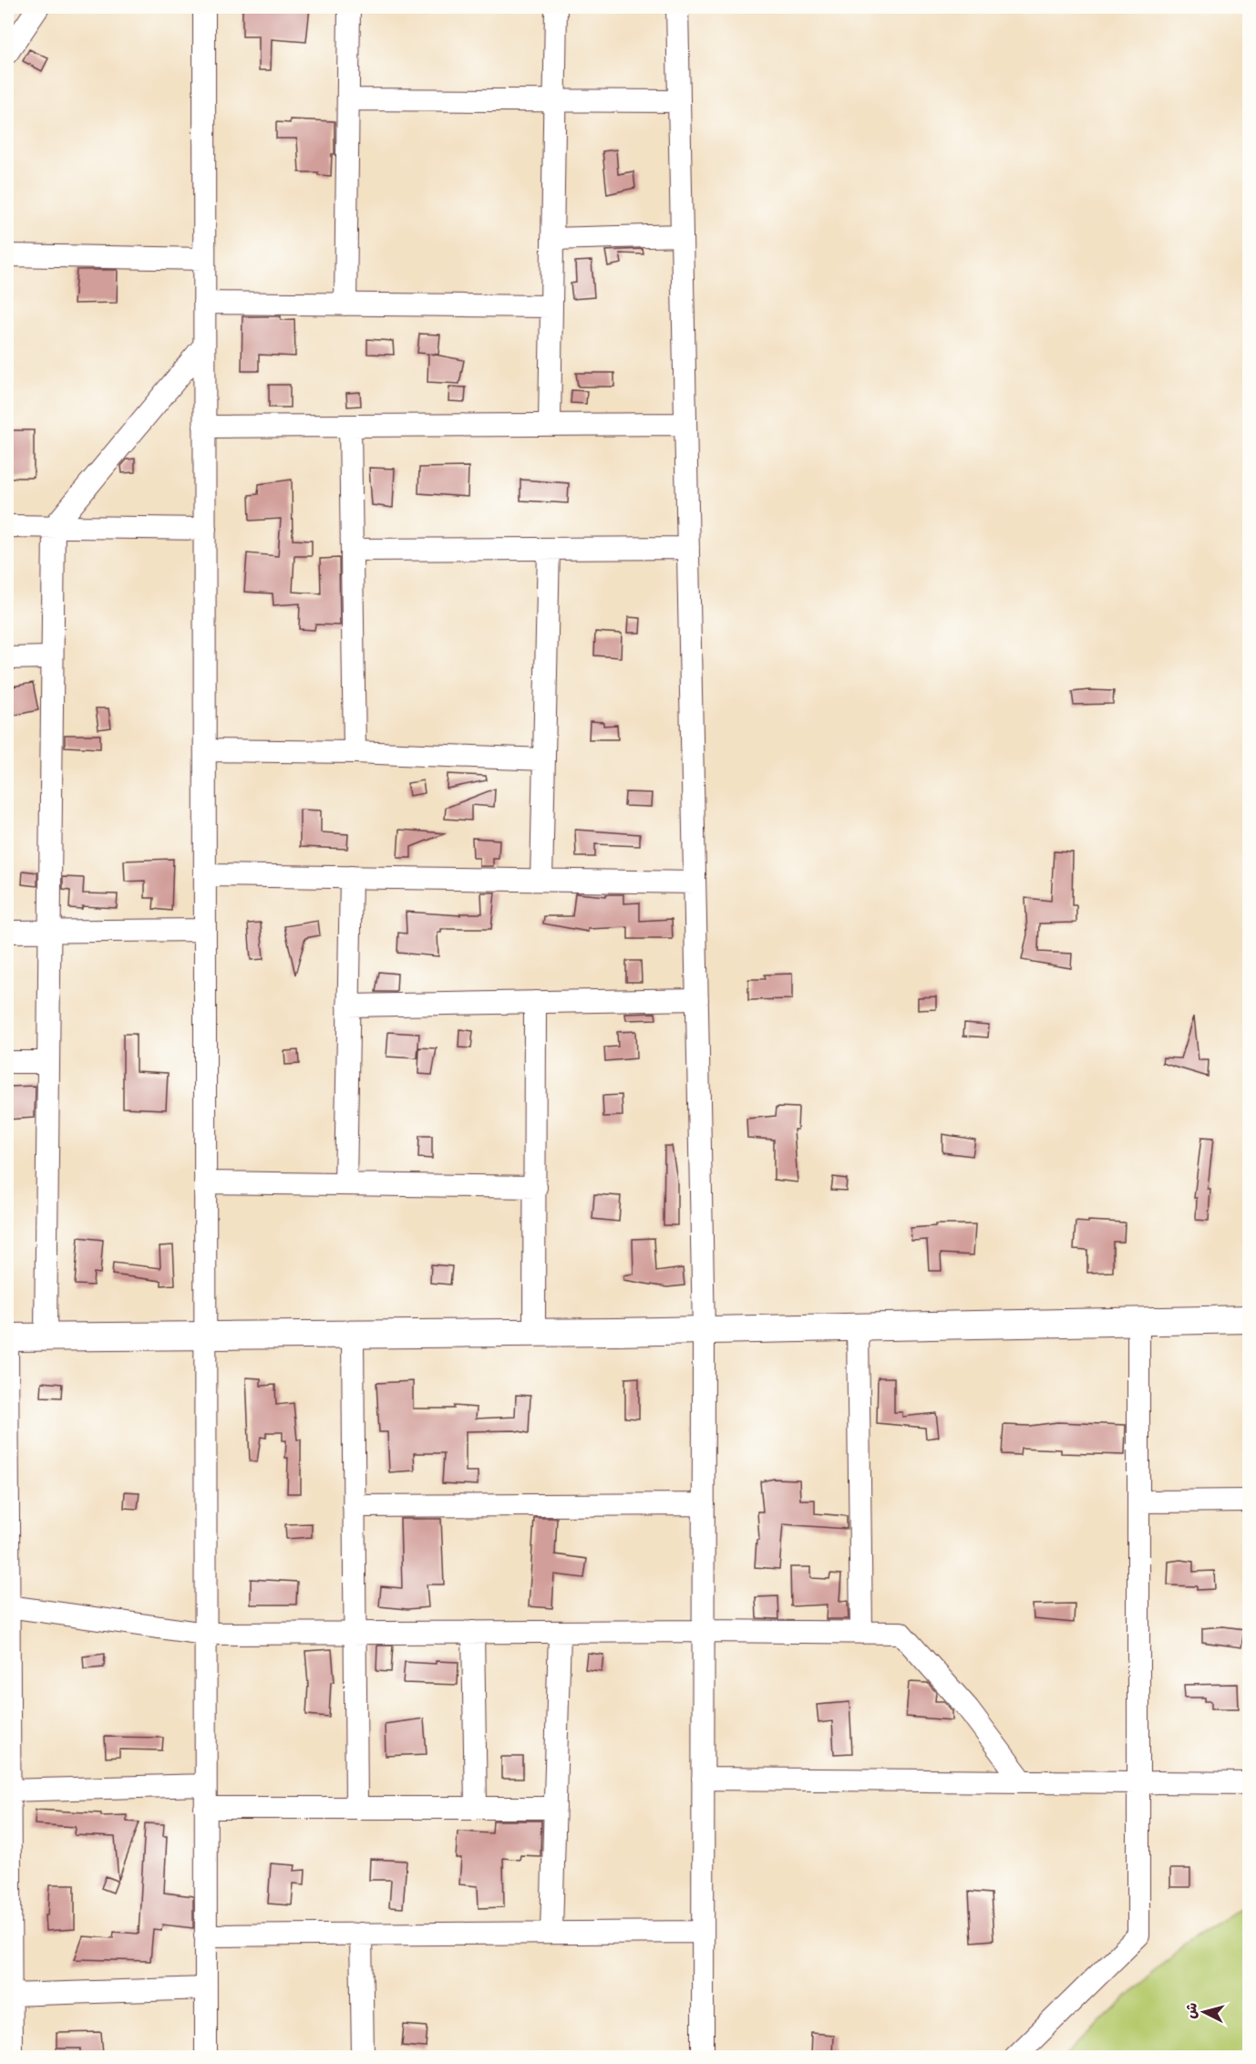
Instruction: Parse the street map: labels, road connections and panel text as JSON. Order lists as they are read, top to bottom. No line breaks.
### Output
{"north":"left"}
